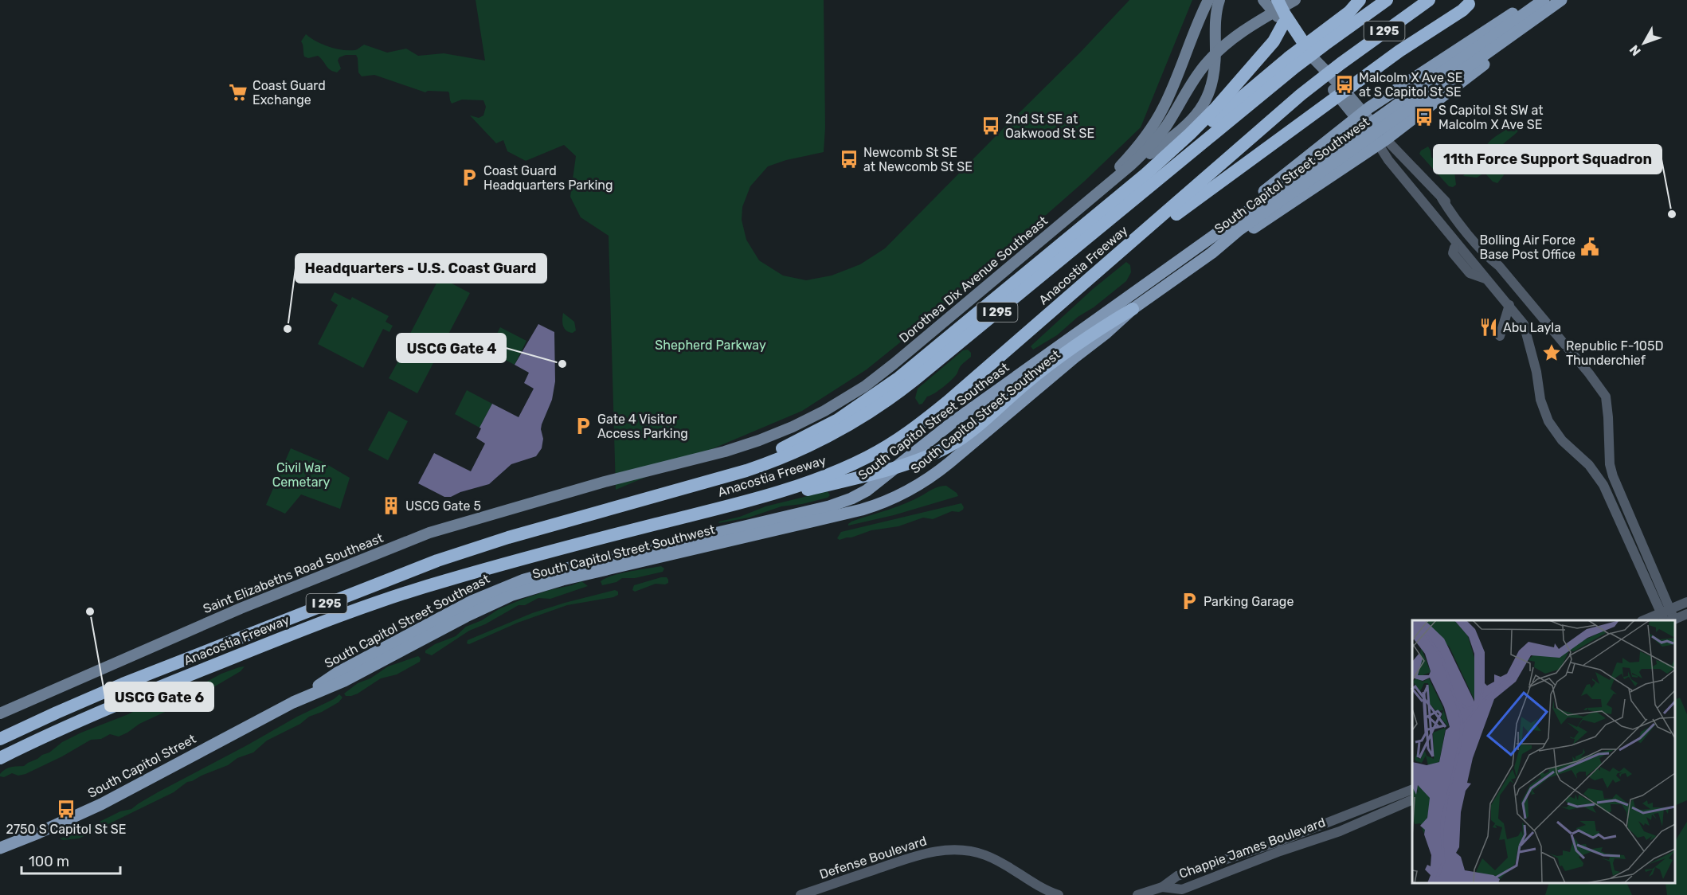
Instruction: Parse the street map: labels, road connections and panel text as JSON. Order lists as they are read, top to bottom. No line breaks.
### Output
{"streets":{"highway":["I 295","Anacostia Freeway"],"main road":["South Capitol Street Southwest","Dorothea Dix Avenue Southeast","South Capitol Street Southeast","Saint Elizabeths Road Southeast","South Capitol Street"],"street":["Chappie James Boulevard","Defense Boulevard"]},"crossings":[["South Capitol Street Southwest","South Capitol Street Southeast"],["South Capitol Street Southwest","South Capitol Street"],["Dorothea Dix Avenue Southeast","Saint Elizabeths Road Southeast"],["South Capitol Street Southeast","South Capitol Street"]],"parks":["Shepherd Parkway","Civil War Cemetary"],"places":{"bus stop":["Malcolm X Ave SE at S Capitol St SE","S Capitol St SW at Malcolm X Ave SE","2nd St SE at Oakwood St SE","Newcomb St SE at Newcomb St SE","2750 S Capitol St SE"],"supermarket":["Coast Guard Exchange"],"parking":["Coast Guard Headquarters Parking","Gate 4 Visitor Access Parking","Parking Garage"],"other":["11th Force Support Squadron","Headquarters - U.S. Coast Guard","USCG Gate 4","USCG Gate 6"],"public building":["Bolling Air Force Base Post Office"],"restaurant":["Abu Layla"],"place":["Republic F-105D Thunderchief"],"building":["USCG Gate 5"]},"scale_bar":"100 m","north":"bottom left"}
